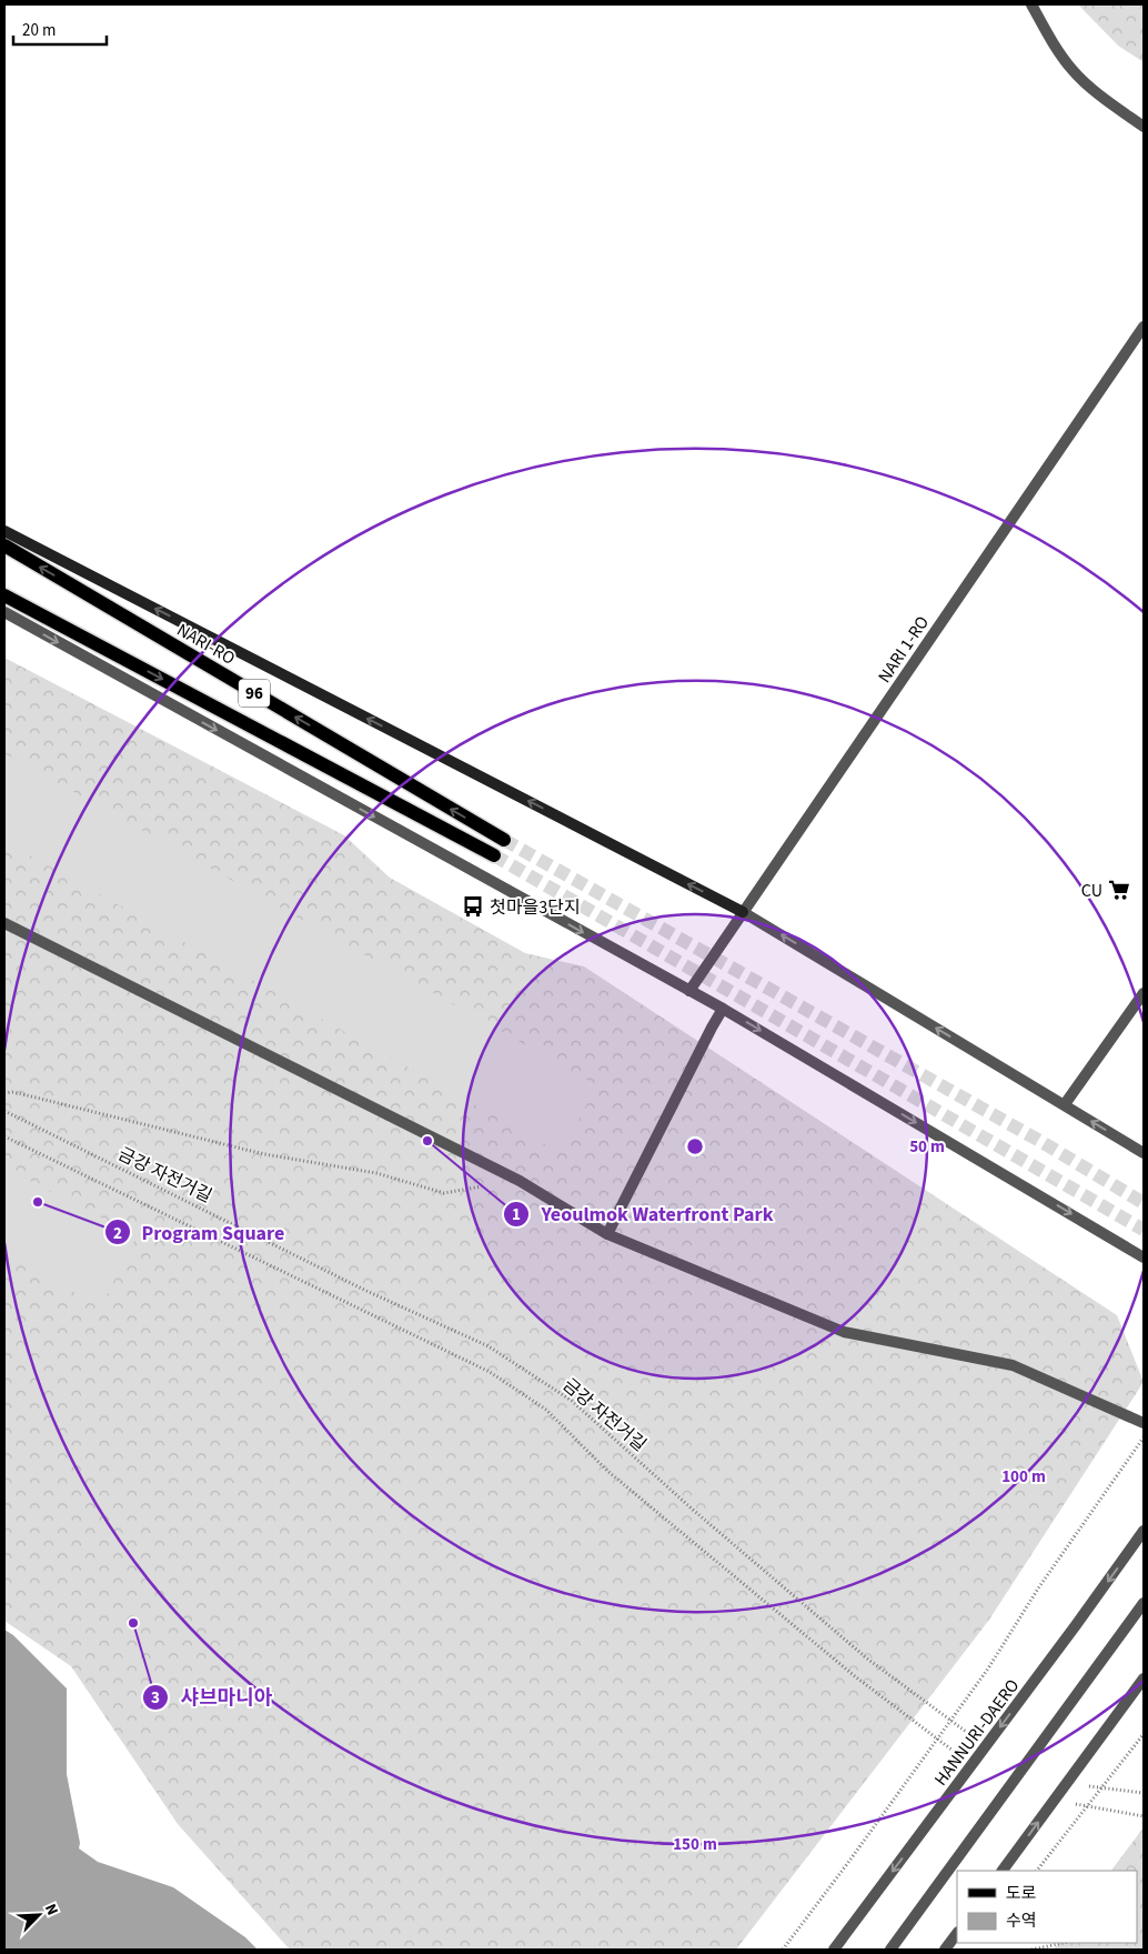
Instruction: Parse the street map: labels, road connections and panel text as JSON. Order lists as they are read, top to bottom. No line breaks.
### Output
{"streets":{"main road":["NARI-RO","96"],"street":["NARI 1-RO","HANNURI-DAERO"],"path":["금강 자전거길"]},"places":{"supermarket":["CU"],"bus stop":["첫마을3단지"],"other":["Yeoulmok Waterfront Park","Program Square","샤브마니아"]},"legend":["도로","수역"],"scale_bar":"20 m","north":"top right","rings":["50 m","100 m","150 m"]}
